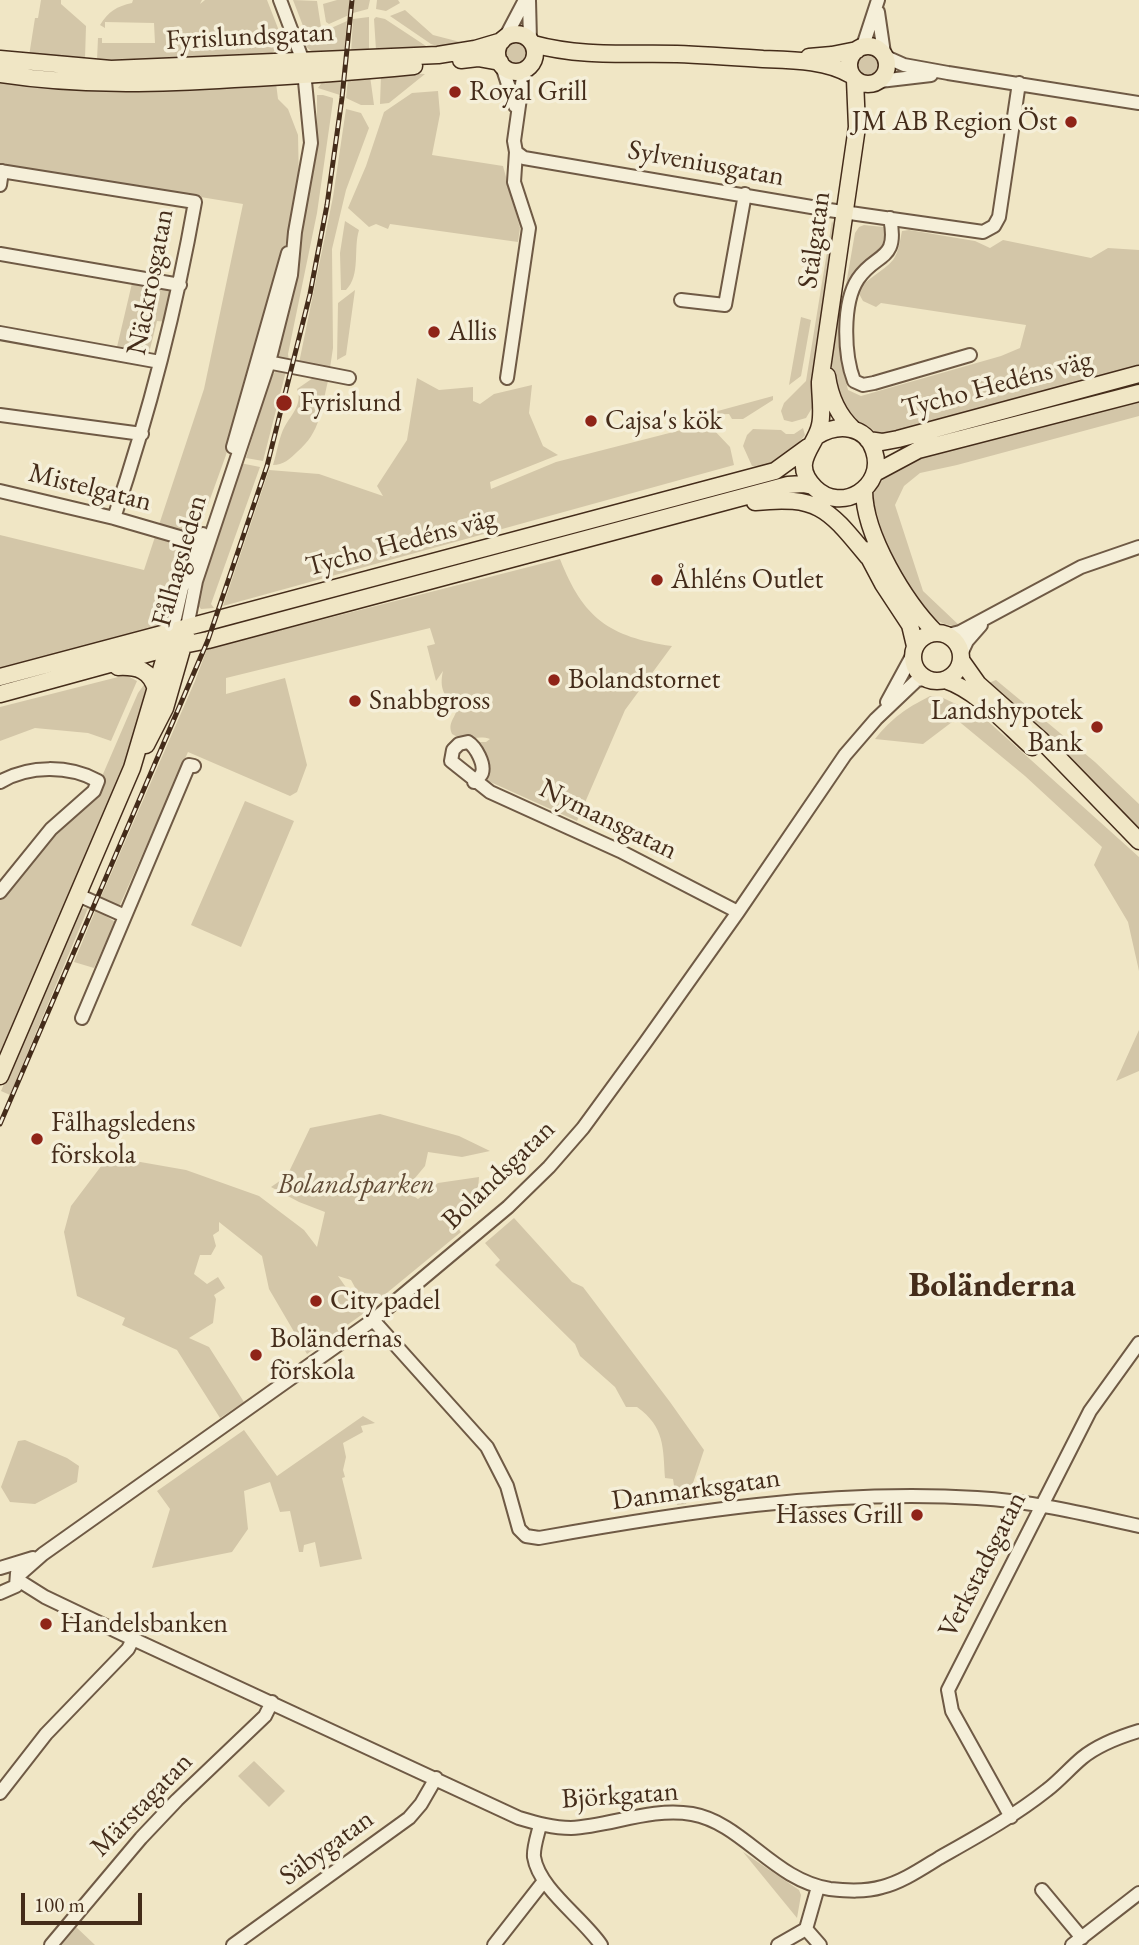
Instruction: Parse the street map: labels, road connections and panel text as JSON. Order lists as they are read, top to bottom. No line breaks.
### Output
{"streets":{"main road":["Fyrislundsgatan","Stålgatan","Tycho Hedéns väg","Fålhagsleden"],"street":["Sylveniusgatan","Näckrosgatan","Mistelgatan","Nymansgatan","Bolandsgatan","Danmarksgatan","Verkstadsgatan","Björkgatan","Märstagatan","Säbygatan"]},"crossings":[["Fyrislundsgatan","Fålhagsleden"],["Sylveniusgatan","Stålgatan"],["Stålgatan","Tycho Hedéns väg"],["Näckrosgatan","Mistelgatan"],["Tycho Hedéns väg","Fålhagsleden"],["Mistelgatan","Fålhagsleden"],["Nymansgatan","Bolandsgatan"],["Bolandsgatan","Danmarksgatan"],["Bolandsgatan","Björkgatan"],["Danmarksgatan","Verkstadsgatan"],["Verkstadsgatan","Björkgatan"],["Björkgatan","Märstagatan"],["Björkgatan","Säbygatan"]],"districts":["Boländerna"],"parks":["Bolandsparken"],"places":["Royal Grill","JM AB Region Öst","Allis","Fyrislund","Cajsa's kök","Åhléns Outlet","Bolandstornet","Snabbgross","Landshypotek Bank","Fålhagsledens förskola","City padel","Boländernas förskola","Hasses Grill","Handelsbanken"],"scale_bar":"100 m"}
